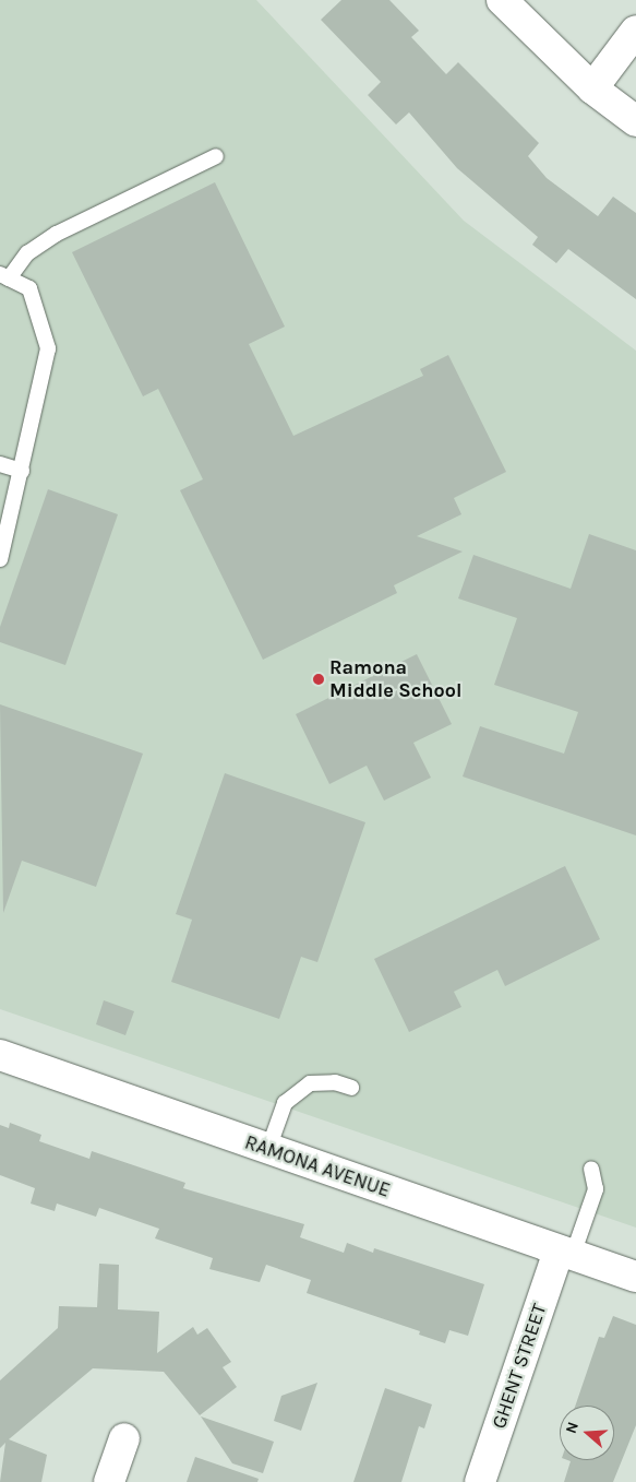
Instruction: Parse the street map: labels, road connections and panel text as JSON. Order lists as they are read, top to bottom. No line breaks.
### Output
{"streets":{"street":["RAMONA AVENUE","GHENT STREET"]},"crossings":[["RAMONA AVENUE","GHENT STREET"]],"places":["Ramona Middle School"],"north":"left"}
